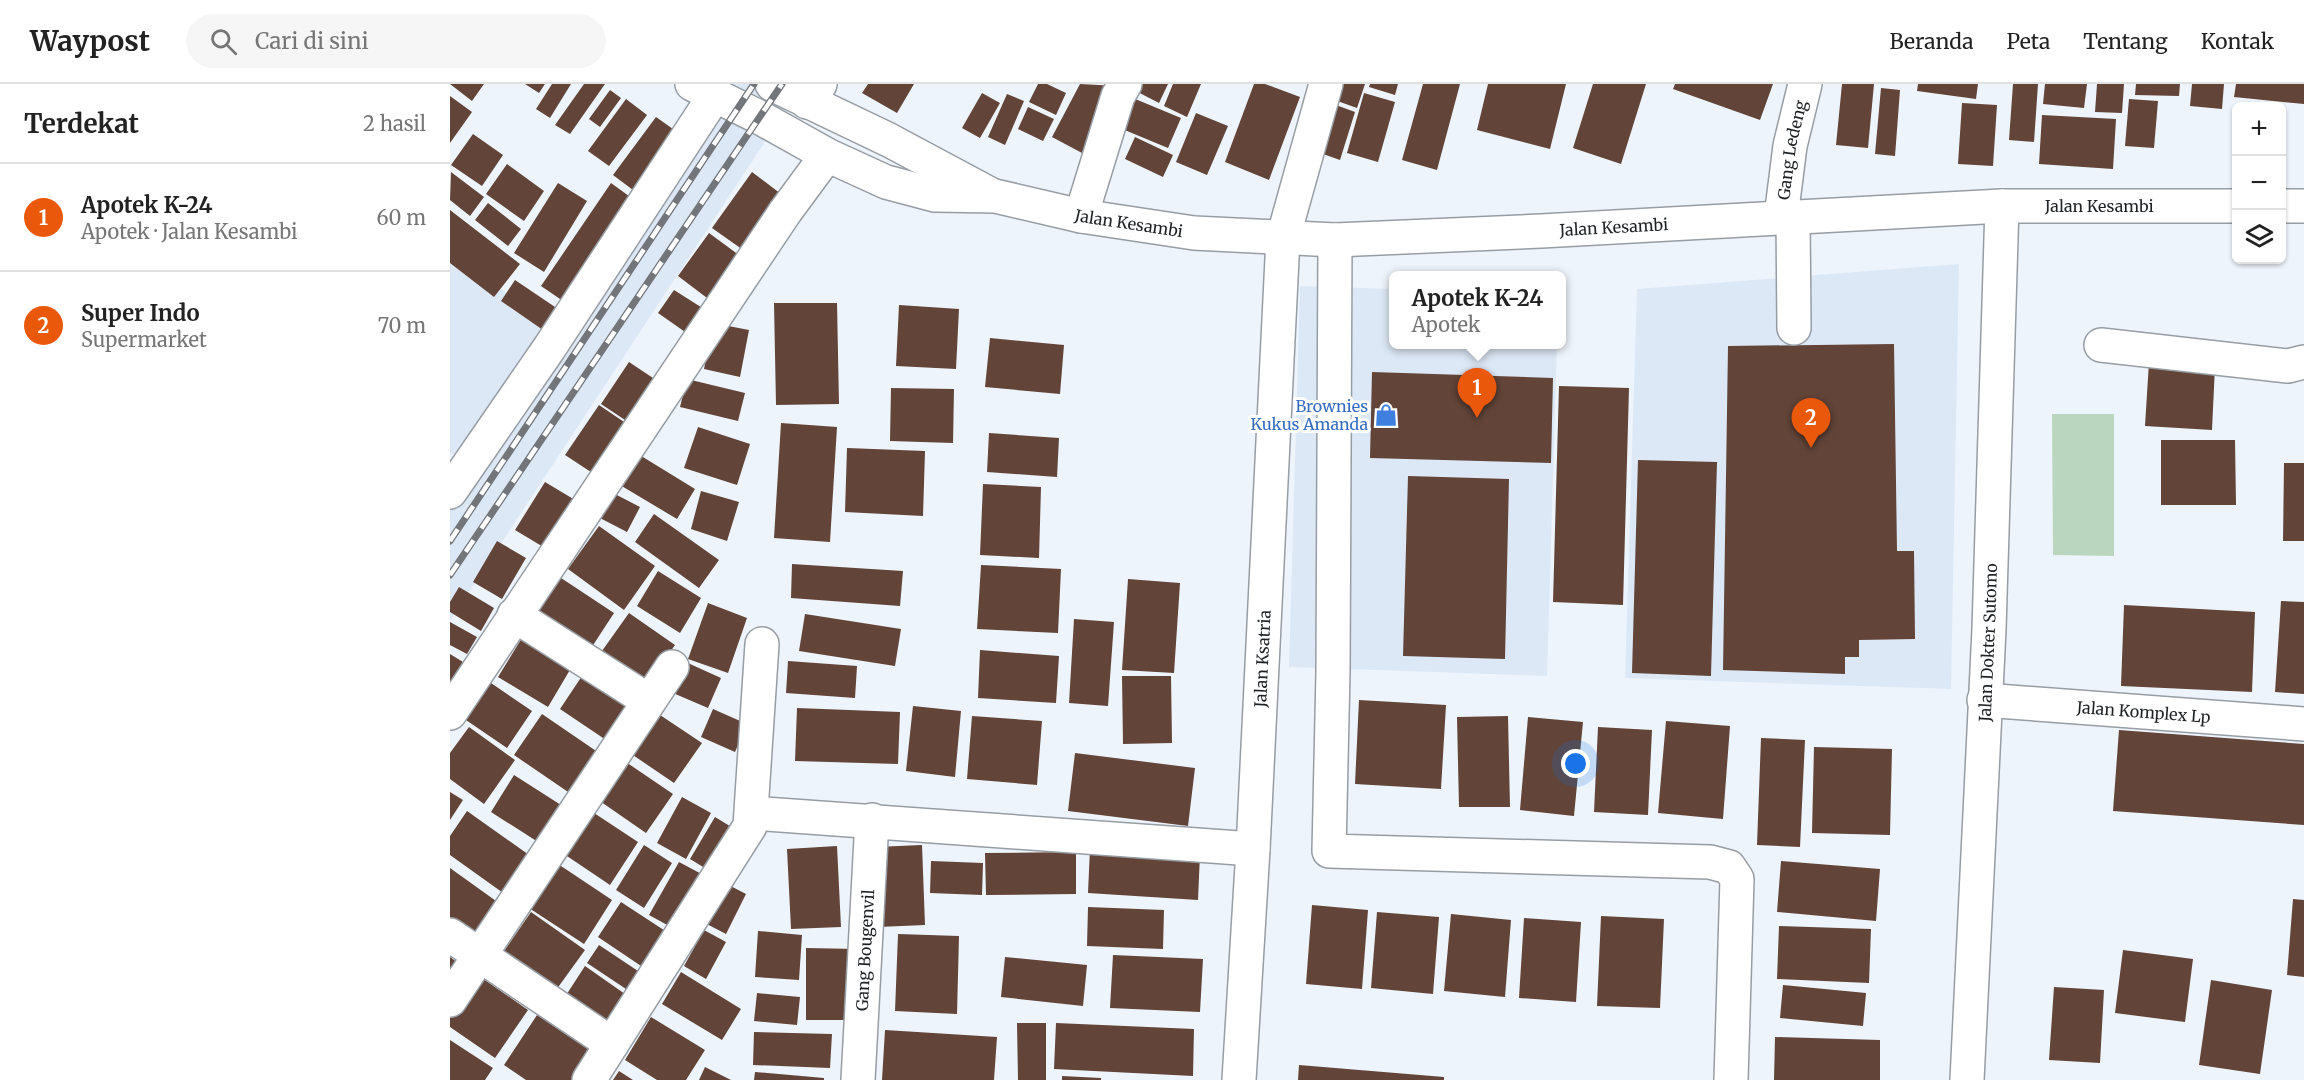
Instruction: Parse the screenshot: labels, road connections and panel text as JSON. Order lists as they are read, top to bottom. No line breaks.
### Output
{"streets":{"street":["Gang Ledeng","Jalan Kesambi","Jalan Dokter Sutomo","Jalan Ksatria","Jalan Komplex Lp","Gang Bougenvil"]},"crossings":[["Gang Ledeng","Jalan Kesambi"],["Jalan Kesambi","Jalan Dokter Sutomo"],["Jalan Kesambi","Jalan Ksatria"],["Jalan Dokter Sutomo","Jalan Komplex Lp"]],"places":{"shop":["Brownies Kukus Amanda"]},"page":{"header":"Waypost","search":"Cari di sini","nav":["Beranda","Peta","Tentang","Kontak"],"heading":["Terdekat","2 hasil"],"map_buttons":["+","−"],"list":[{"mark":"1","name":"Apotek K-24","note":"Apotek · Jalan Kesambi","value":"60 m"},{"mark":"2","name":"Super Indo","note":"Supermarket","value":"70 m"}],"popup":["Apotek K-24","Apotek"],"pins":["1","2"]}}
